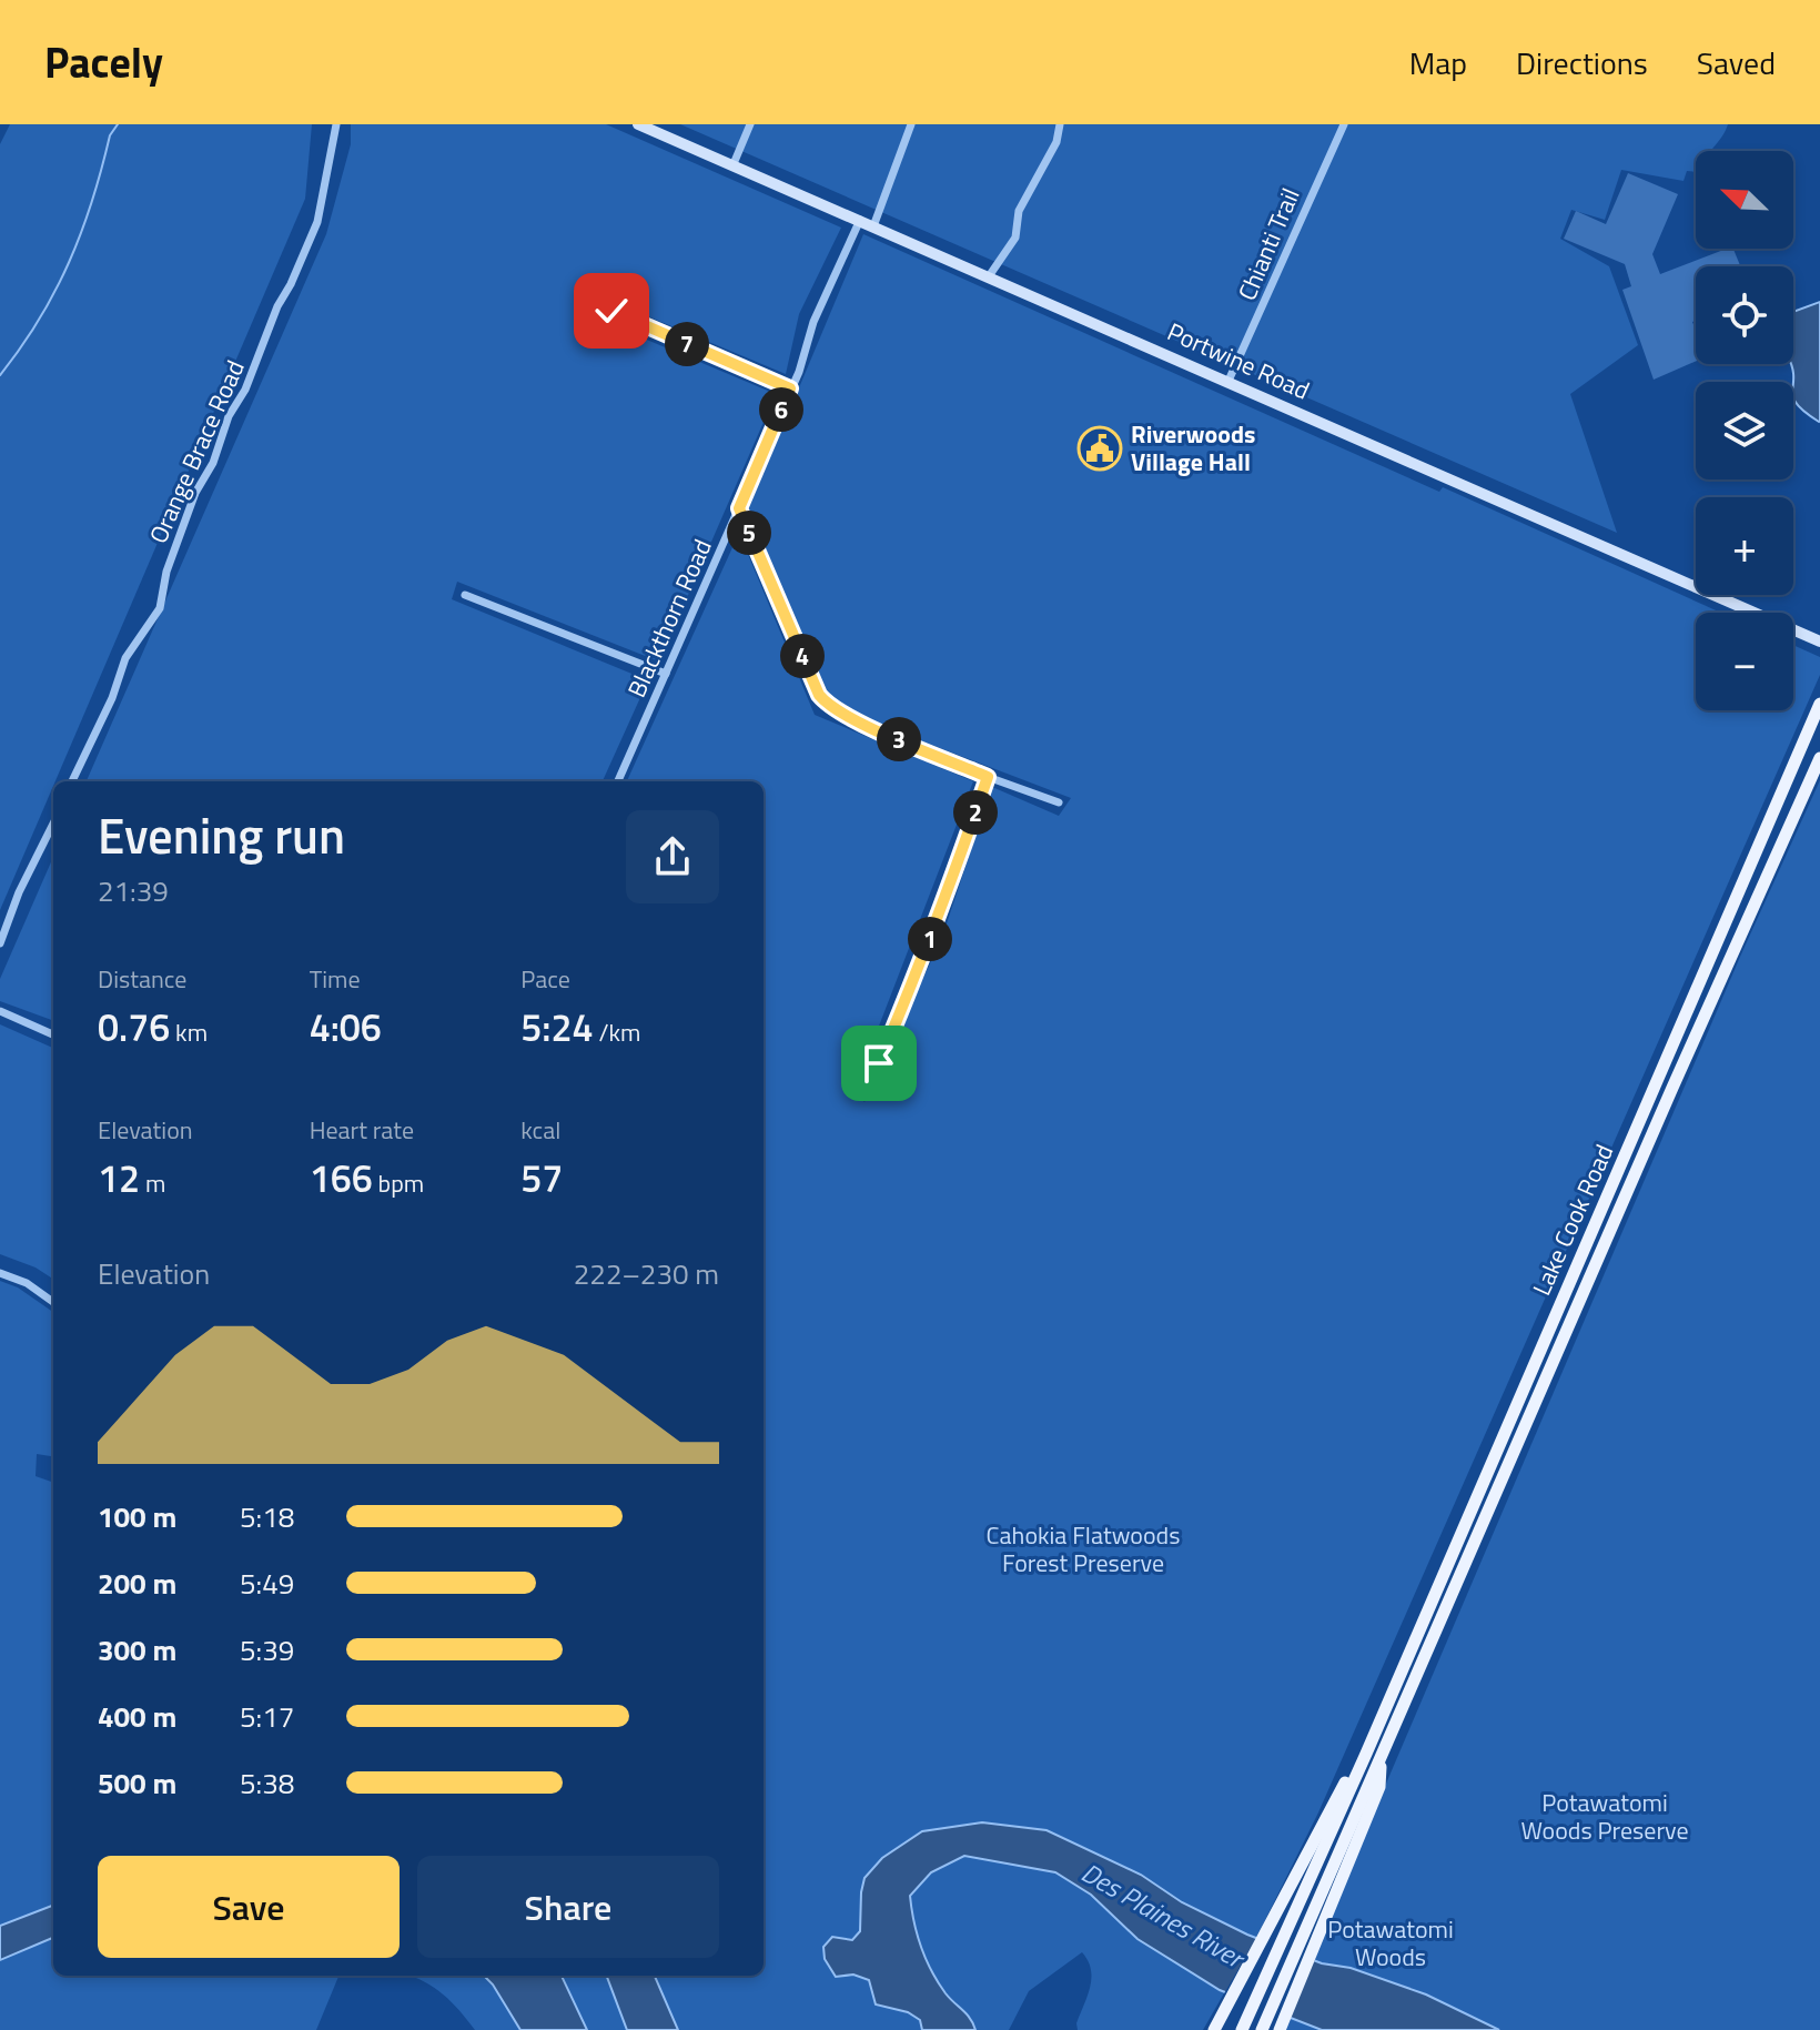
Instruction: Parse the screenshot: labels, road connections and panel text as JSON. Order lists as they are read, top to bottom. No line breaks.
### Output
{"streets":{"main road":["Lake Cook Road"],"street":["Chianti Trail","Portwine Road","Orange Brace Road","Blackthorn Road"]},"crossings":[["Chianti Trail","Portwine Road"],["Portwine Road","Blackthorn Road"]],"water":["Des Plaines River"],"parks":["Cahokia Flatwoods Forest Preserve","Potawatomi Woods Preserve","Potawatomi Woods"],"places":{"public building":["Riverwoods Village Hall"]},"north":"top left","page":{"header":"Pacely","nav":["Map","Directions","Saved"],"map_buttons":["+","−"],"pins":["7","6","5","4","3","2","1"],"heading":["Evening run","21:39"],"stats":[["Distance","0.76 km"],["Time","4:06"],["Pace","5:24 /km"],["Elevation","12 m"],["Heart rate","166 bpm"],["kcal","57"]],"chart":["Elevation","222–230 m"],"list":[{"name":"100 m","note":"5:18"},{"name":"200 m","note":"5:49"},{"name":"300 m","note":"5:39"},{"name":"400 m","note":"5:17"},{"name":"500 m","note":"5:38"}],"buttons":["Save","Share"]}}
